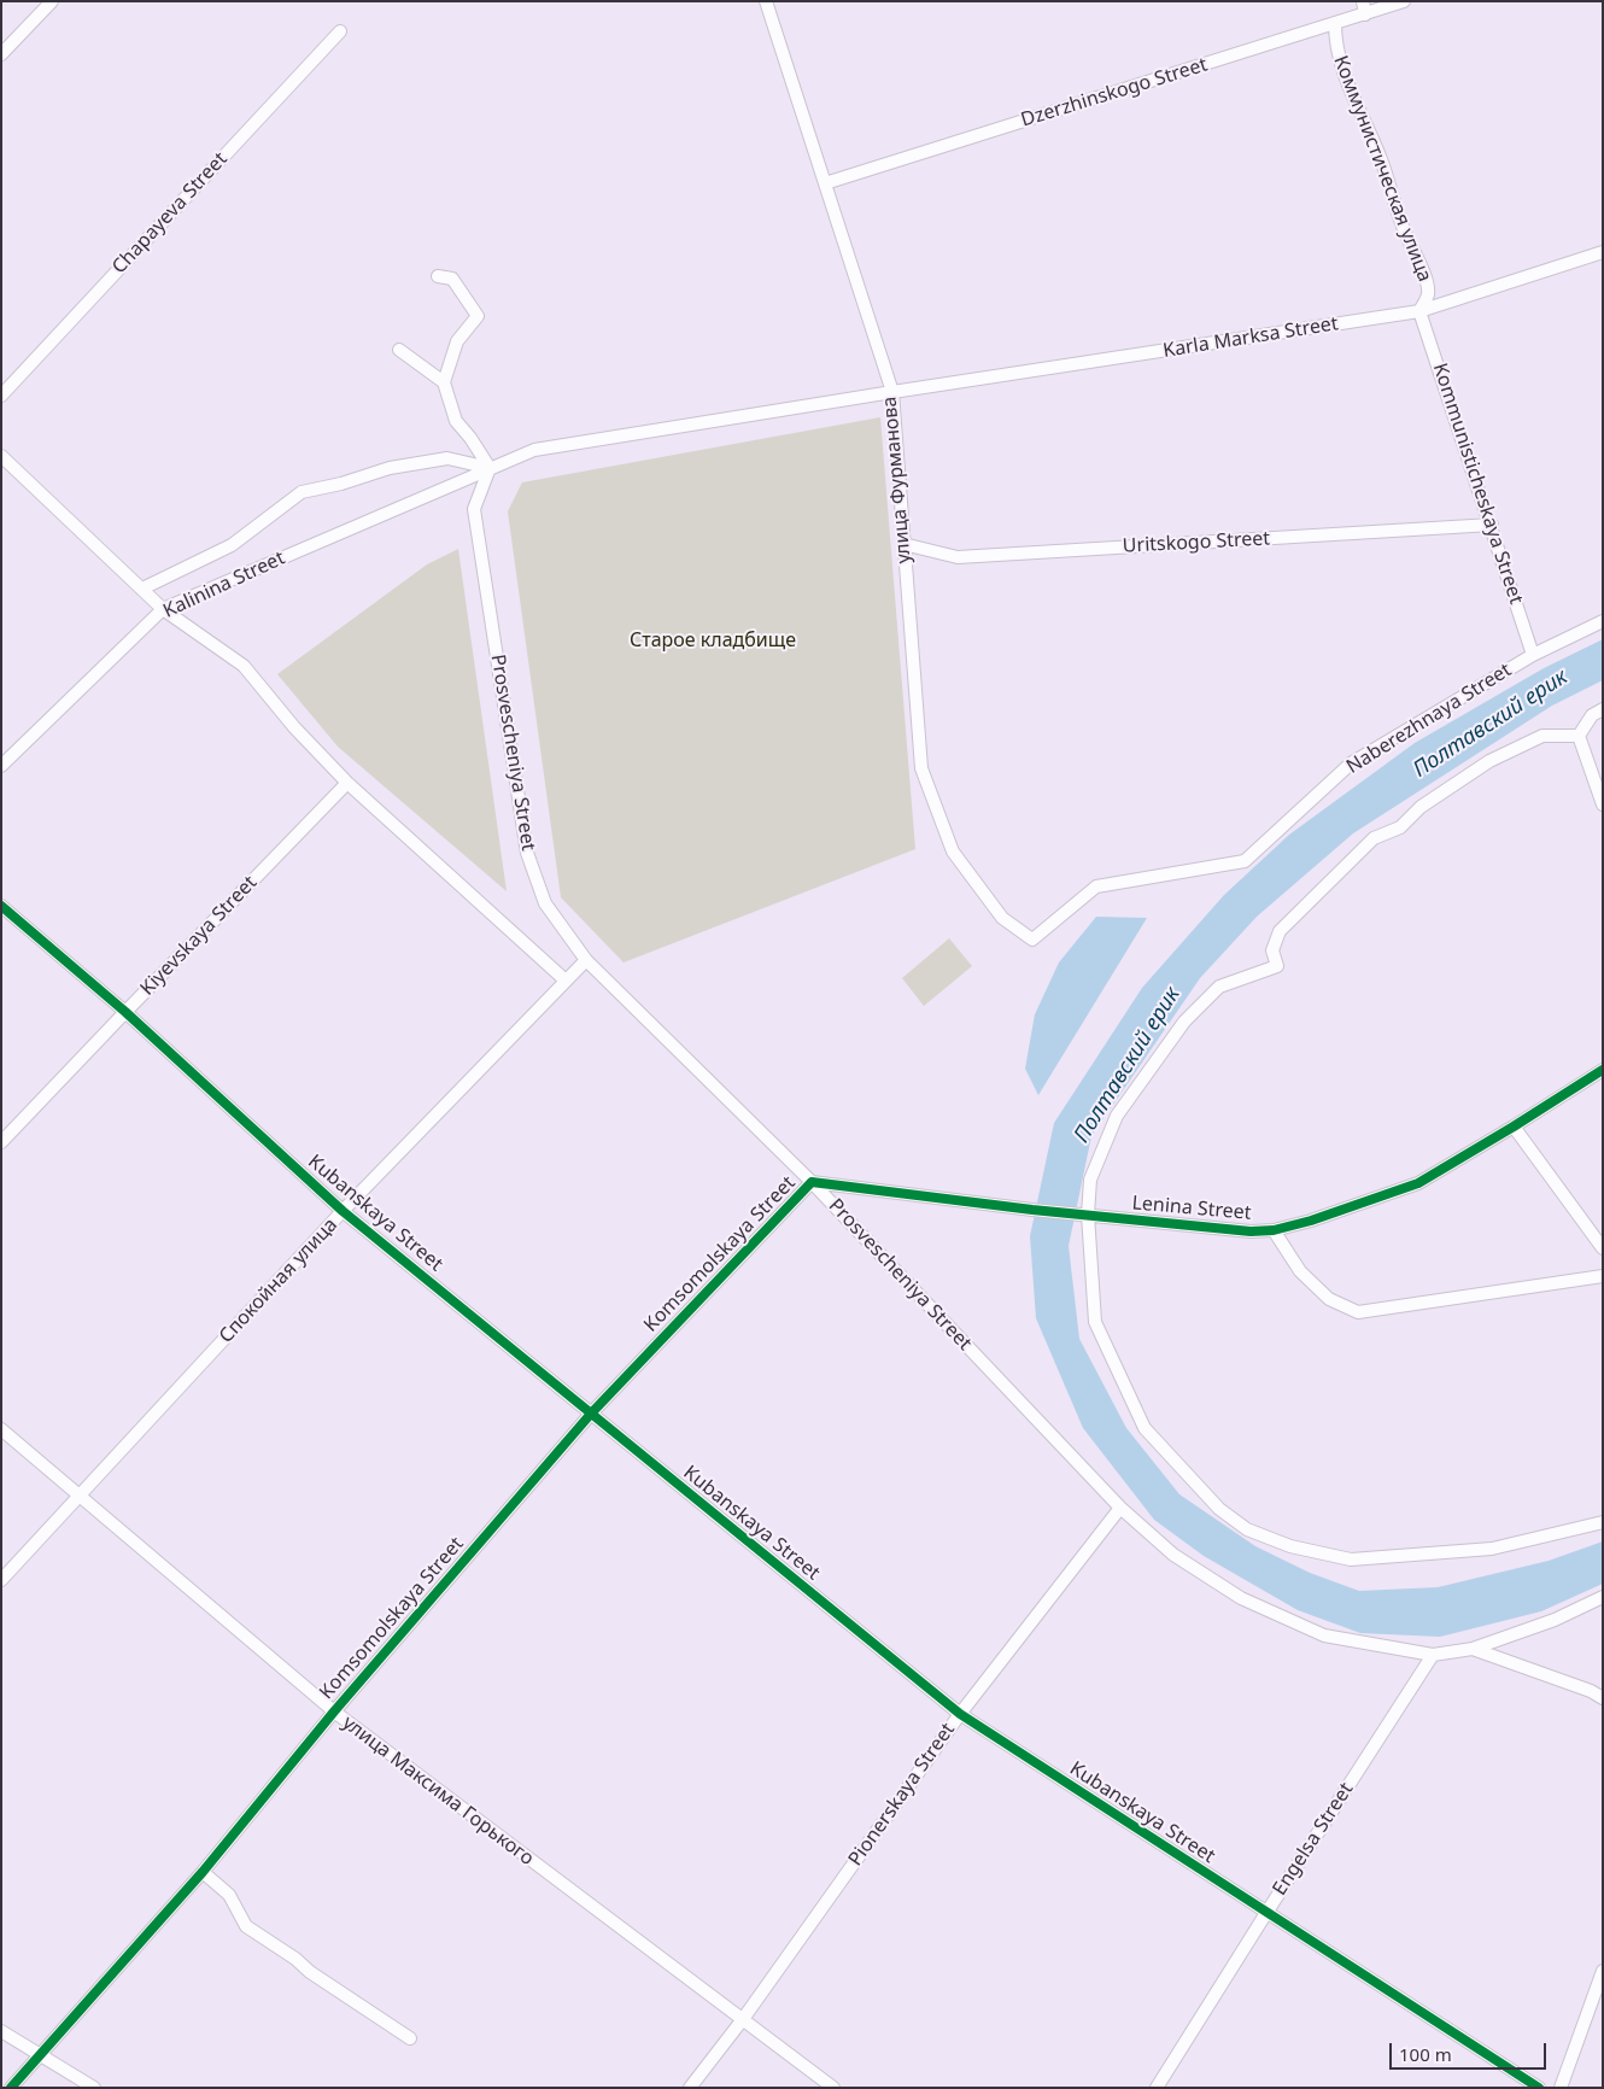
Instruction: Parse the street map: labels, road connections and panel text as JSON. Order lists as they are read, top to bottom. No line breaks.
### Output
{"streets":{"street":["Dzerzhinskogo Street","Коммунистическая улица","Chapayeva Street","Karla Marksa Street","улица Фурманова","Kommunisticheskaya Street","Uritskogo Street","Kalinina Street","Naberezhnaya Street","Prosvescheniya Street","Kiyevskaya Street","Lenina Street","Kubanskaya Street","Komsomolskaya Street","Спокойная улица","улица Максима Горького","Pionerskaya Street","Engelsa Street"]},"crossings":[["Dzerzhinskogo Street","Коммунистическая улица"],["Dzerzhinskogo Street","улица Фурманова"],["Коммунистическая улица","Karla Marksa Street"],["Коммунистическая улица","Kommunisticheskaya Street"],["Karla Marksa Street","улица Фурманова"],["Karla Marksa Street","Kommunisticheskaya Street"],["Karla Marksa Street","Kalinina Street"],["Karla Marksa Street","Prosvescheniya Street"],["улица Фурманова","Uritskogo Street"],["улица Фурманова","Naberezhnaya Street"],["Kommunisticheskaya Street","Uritskogo Street"],["Kommunisticheskaya Street","Naberezhnaya Street"],["Kalinina Street","Prosvescheniya Street"],["Prosvescheniya Street","Lenina Street"],["Prosvescheniya Street","Komsomolskaya Street"],["Prosvescheniya Street","Спокойная улица"],["Prosvescheniya Street","Pionerskaya Street"],["Prosvescheniya Street","Engelsa Street"],["Kiyevskaya Street","Kubanskaya Street"],["Lenina Street","Komsomolskaya Street"],["Kubanskaya Street","Komsomolskaya Street"],["Kubanskaya Street","Спокойная улица"],["Kubanskaya Street","Pionerskaya Street"],["Kubanskaya Street","Engelsa Street"],["Komsomolskaya Street","улица Максима Горького"],["Спокойная улица","улица Максима Горького"],["улица Максима Горького","Pionerskaya Street"]],"water":["Полтавский ерик"],"parks":["Старое кладбище"],"scale_bar":"100 m"}
